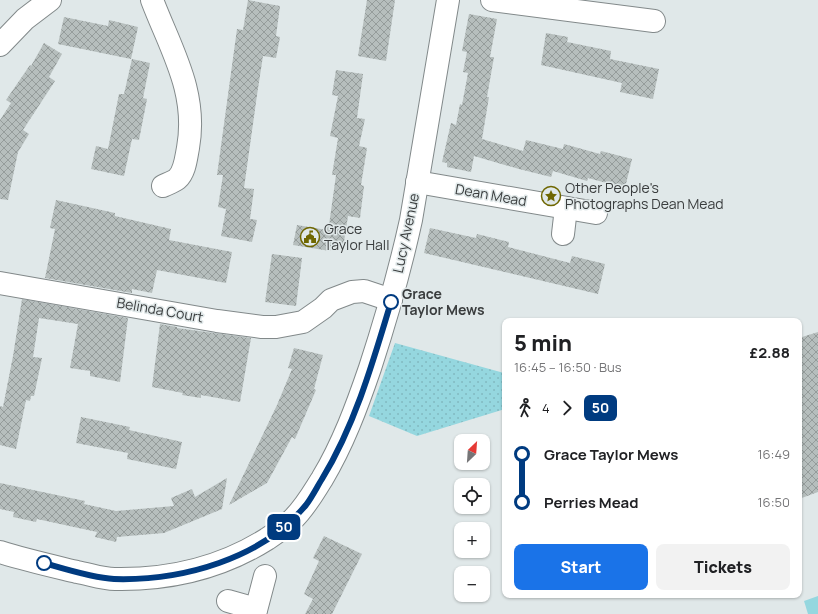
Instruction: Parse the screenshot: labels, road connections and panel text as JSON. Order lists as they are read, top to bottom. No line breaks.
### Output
{"streets":{"street":["Dean Mead","Lucy Avenue","Belinda Court"]},"crossings":[["Dean Mead","Lucy Avenue"],["Lucy Avenue","Belinda Court"]],"places":{"place":["Other People's Photographs Dean Mead"],"public building":["Grace Taylor Hall"],"other":["Grace Taylor Mews"]},"lines":["bus line 50"],"north":"top right","page":{"on_map":"50","heading":["5 min","16:45 – 16:50 · Bus","£2.88"],"legs":["4","50"],"list":[{"name":"Grace Taylor Mews","value":"16:49"},{"name":"Perries Mead","value":"16:50"}],"map_buttons":["+","−"],"buttons":["Start","Tickets"]}}
